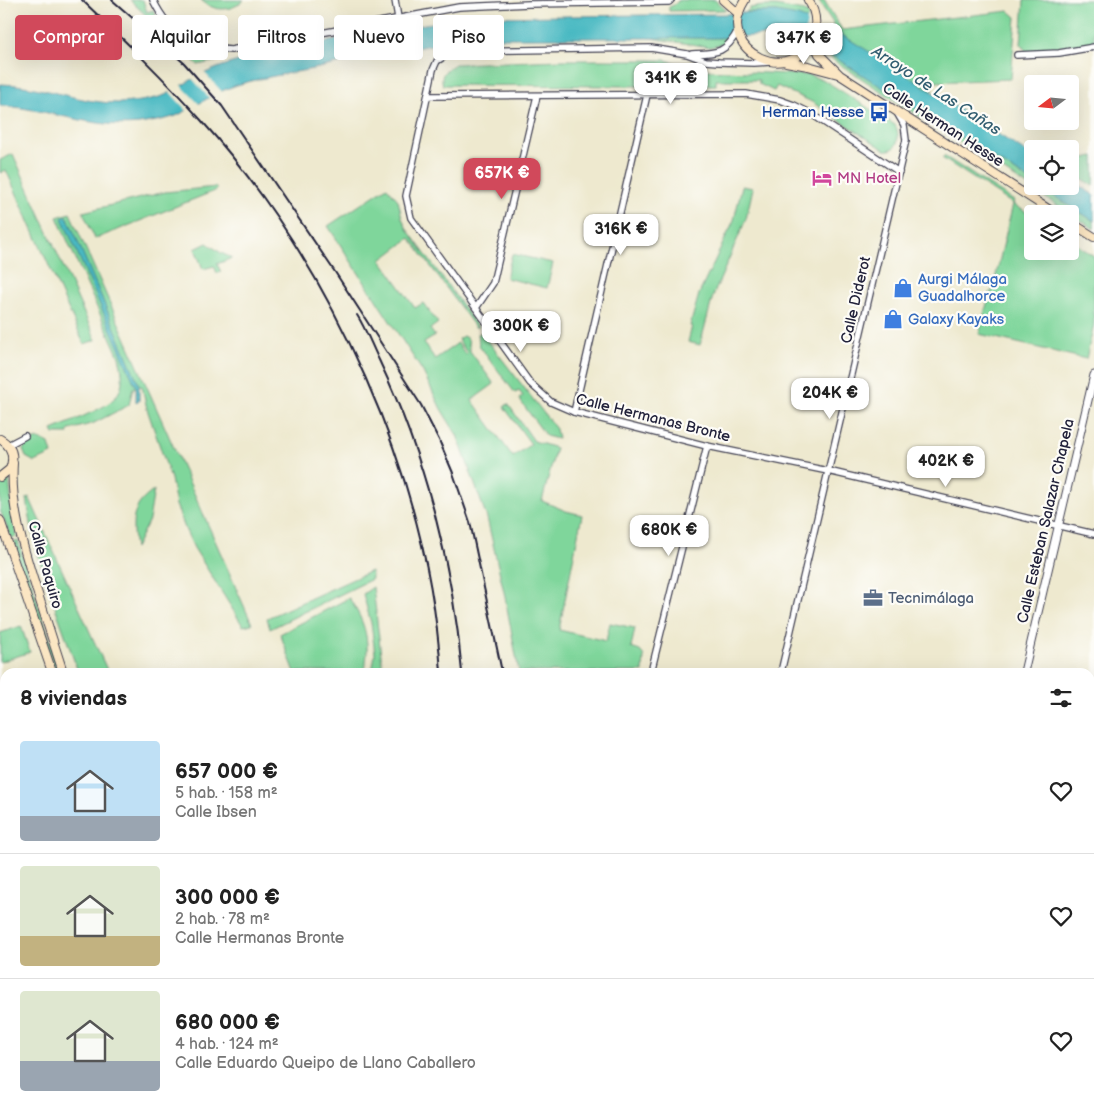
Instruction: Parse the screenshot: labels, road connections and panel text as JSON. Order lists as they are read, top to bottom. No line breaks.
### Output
{"streets":{"main road":["Calle Herman Hesse","Calle Paquiro"],"street":["Calle Diderot","Calle Hermanas Bronte","Calle Esteban Salazar Chapela"]},"crossings":[["Calle Herman Hesse","Calle Diderot"],["Calle Diderot","Calle Hermanas Bronte"],["Calle Hermanas Bronte","Calle Esteban Salazar Chapela"]],"water":["Arroyo de Las Cañas"],"places":{"bus stop":["Herman Hesse"],"hotel":["MN Hotel"],"shop":["Aurgi Málaga Guadalhorce","Galaxy Kayaks"],"office":["Tecnimálaga"]},"north":"left","page":{"chip":["Comprar","Alquilar","Filtros","Nuevo","Piso"],"price":["347K €","341K €","657K €","316K €","300K €","204K €","402K €","680K €"],"heading":"8 viviendas","list":[{"name":"657 000 €","note":"5 hab. · 158 m² · Calle Ibsen"},{"name":"300 000 €","note":"2 hab. · 78 m² · Calle Hermanas Bronte"},{"name":"680 000 €","note":"4 hab. · 124 m² · Calle Eduardo Queipo de Llano Caballero"}]}}
